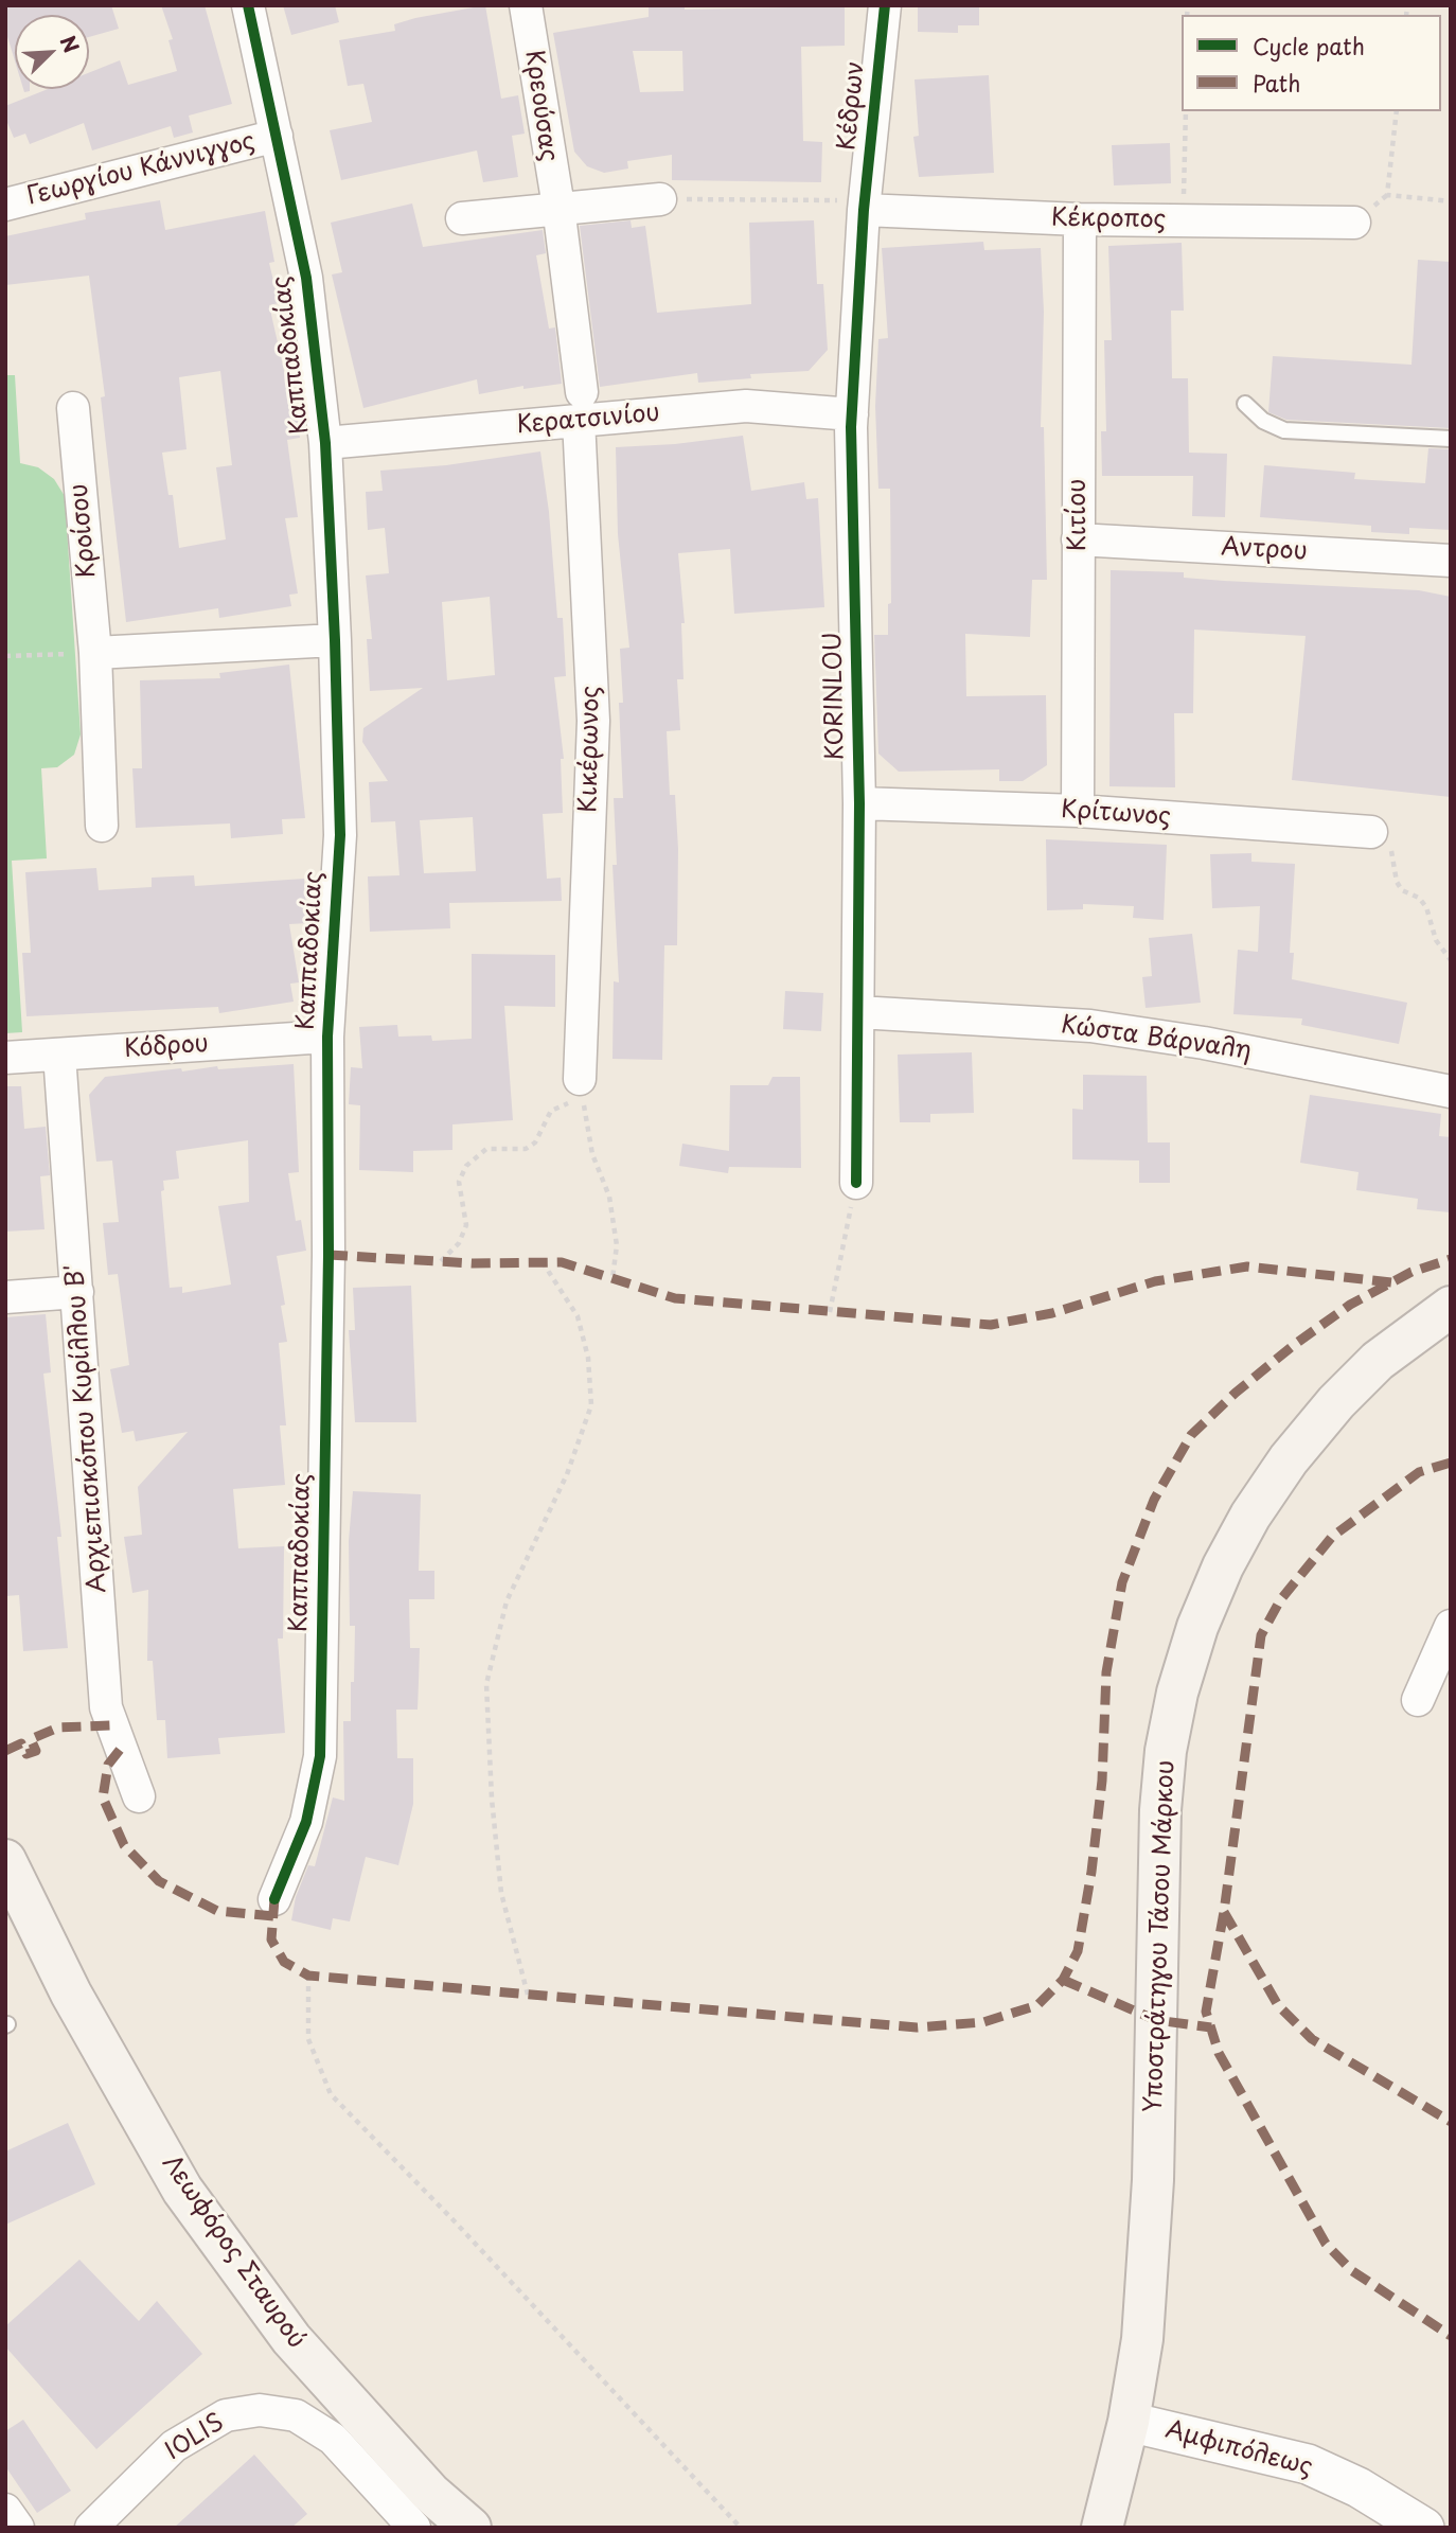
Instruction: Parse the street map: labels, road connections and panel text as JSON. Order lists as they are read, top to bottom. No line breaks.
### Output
{"streets":{"main road":["Υποστράτηγου Τάσου Μάρκου","Λεωφόρος Σταυρού"],"street":["Κρεούσας","Κέδρων","Γεωργίου Κάννιγγος","Κέκροπος","Καππαδοκίας","Κερατσινίου","Κιτίου","Κροίσου","Αντρου","KORINLOU","Κικέρωνος","Κρίτωνος","Κώστα Βάρναλη","Κόδρου","Αρχιεπισκόπου Κυρίλλου Β'","IOLIS","Αμφιπόλεως"]},"crossings":[["Κρεούσας","Κερατσινίου"],["Κρεούσας","Κικέρωνος"],["Κέδρων","Κέκροπος"],["Κέδρων","KORINLOU"],["Γεωργίου Κάννιγγος","Καππαδοκίας"],["Κέκροπος","Κιτίου"],["Κέκροπος","KORINLOU"],["Καππαδοκίας","Κερατσινίου"],["Καππαδοκίας","Κόδρου"],["Κερατσινίου","KORINLOU"],["Κερατσινίου","Κικέρωνος"],["Κιτίου","Αντρου"],["Κιτίου","Κρίτωνος"],["KORINLOU","Κρίτωνος"],["KORINLOU","Κώστα Βάρναλη"],["Κόδρου","Αρχιεπισκόπου Κυρίλλου Β'"],["Υποστράτηγου Τάσου Μάρκου","Αμφιπόλεως"]],"legend":["Cycle path","Path"],"north":"top right"}
